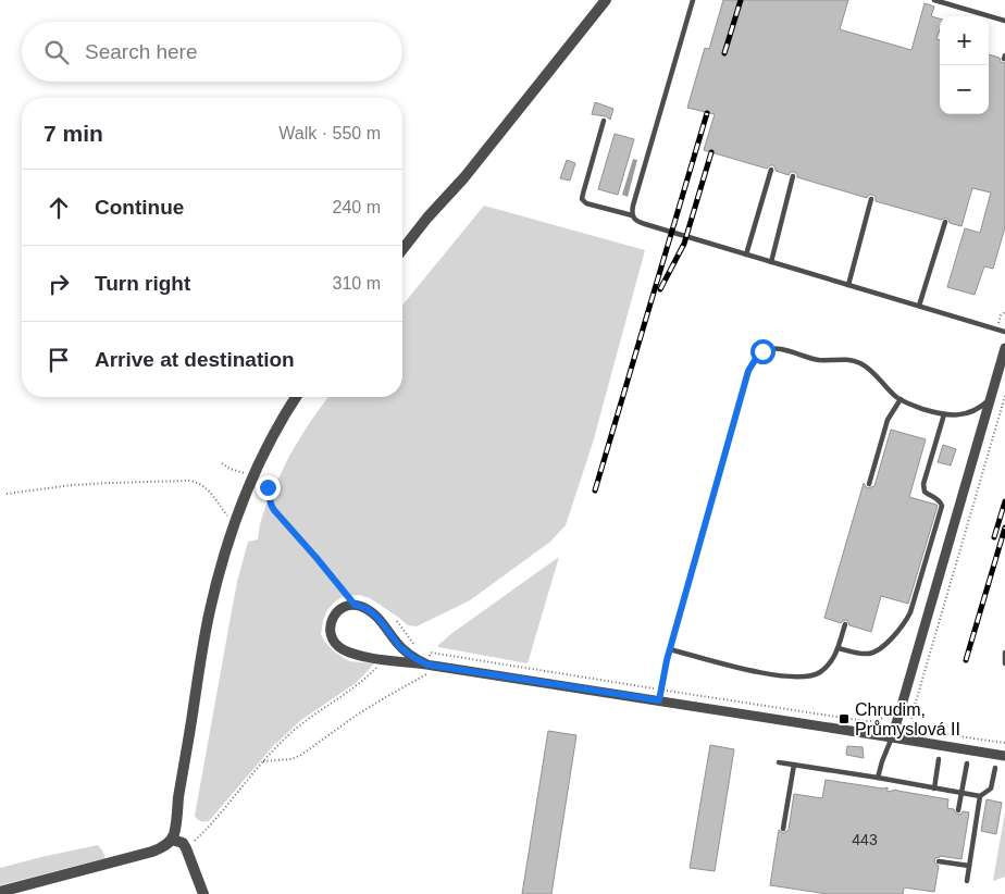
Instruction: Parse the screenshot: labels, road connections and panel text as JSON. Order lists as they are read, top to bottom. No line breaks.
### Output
{"places":{"transit":["Chrudim, Průmyslová II"]},"house_numbers":["443"],"page":{"map_buttons":["+","−"],"search":"Search here","heading":["7 min","Walk · 550 m"],"list":[["Continue","240 m"],["Turn right","310 m"],"Arrive at destination"]}}
